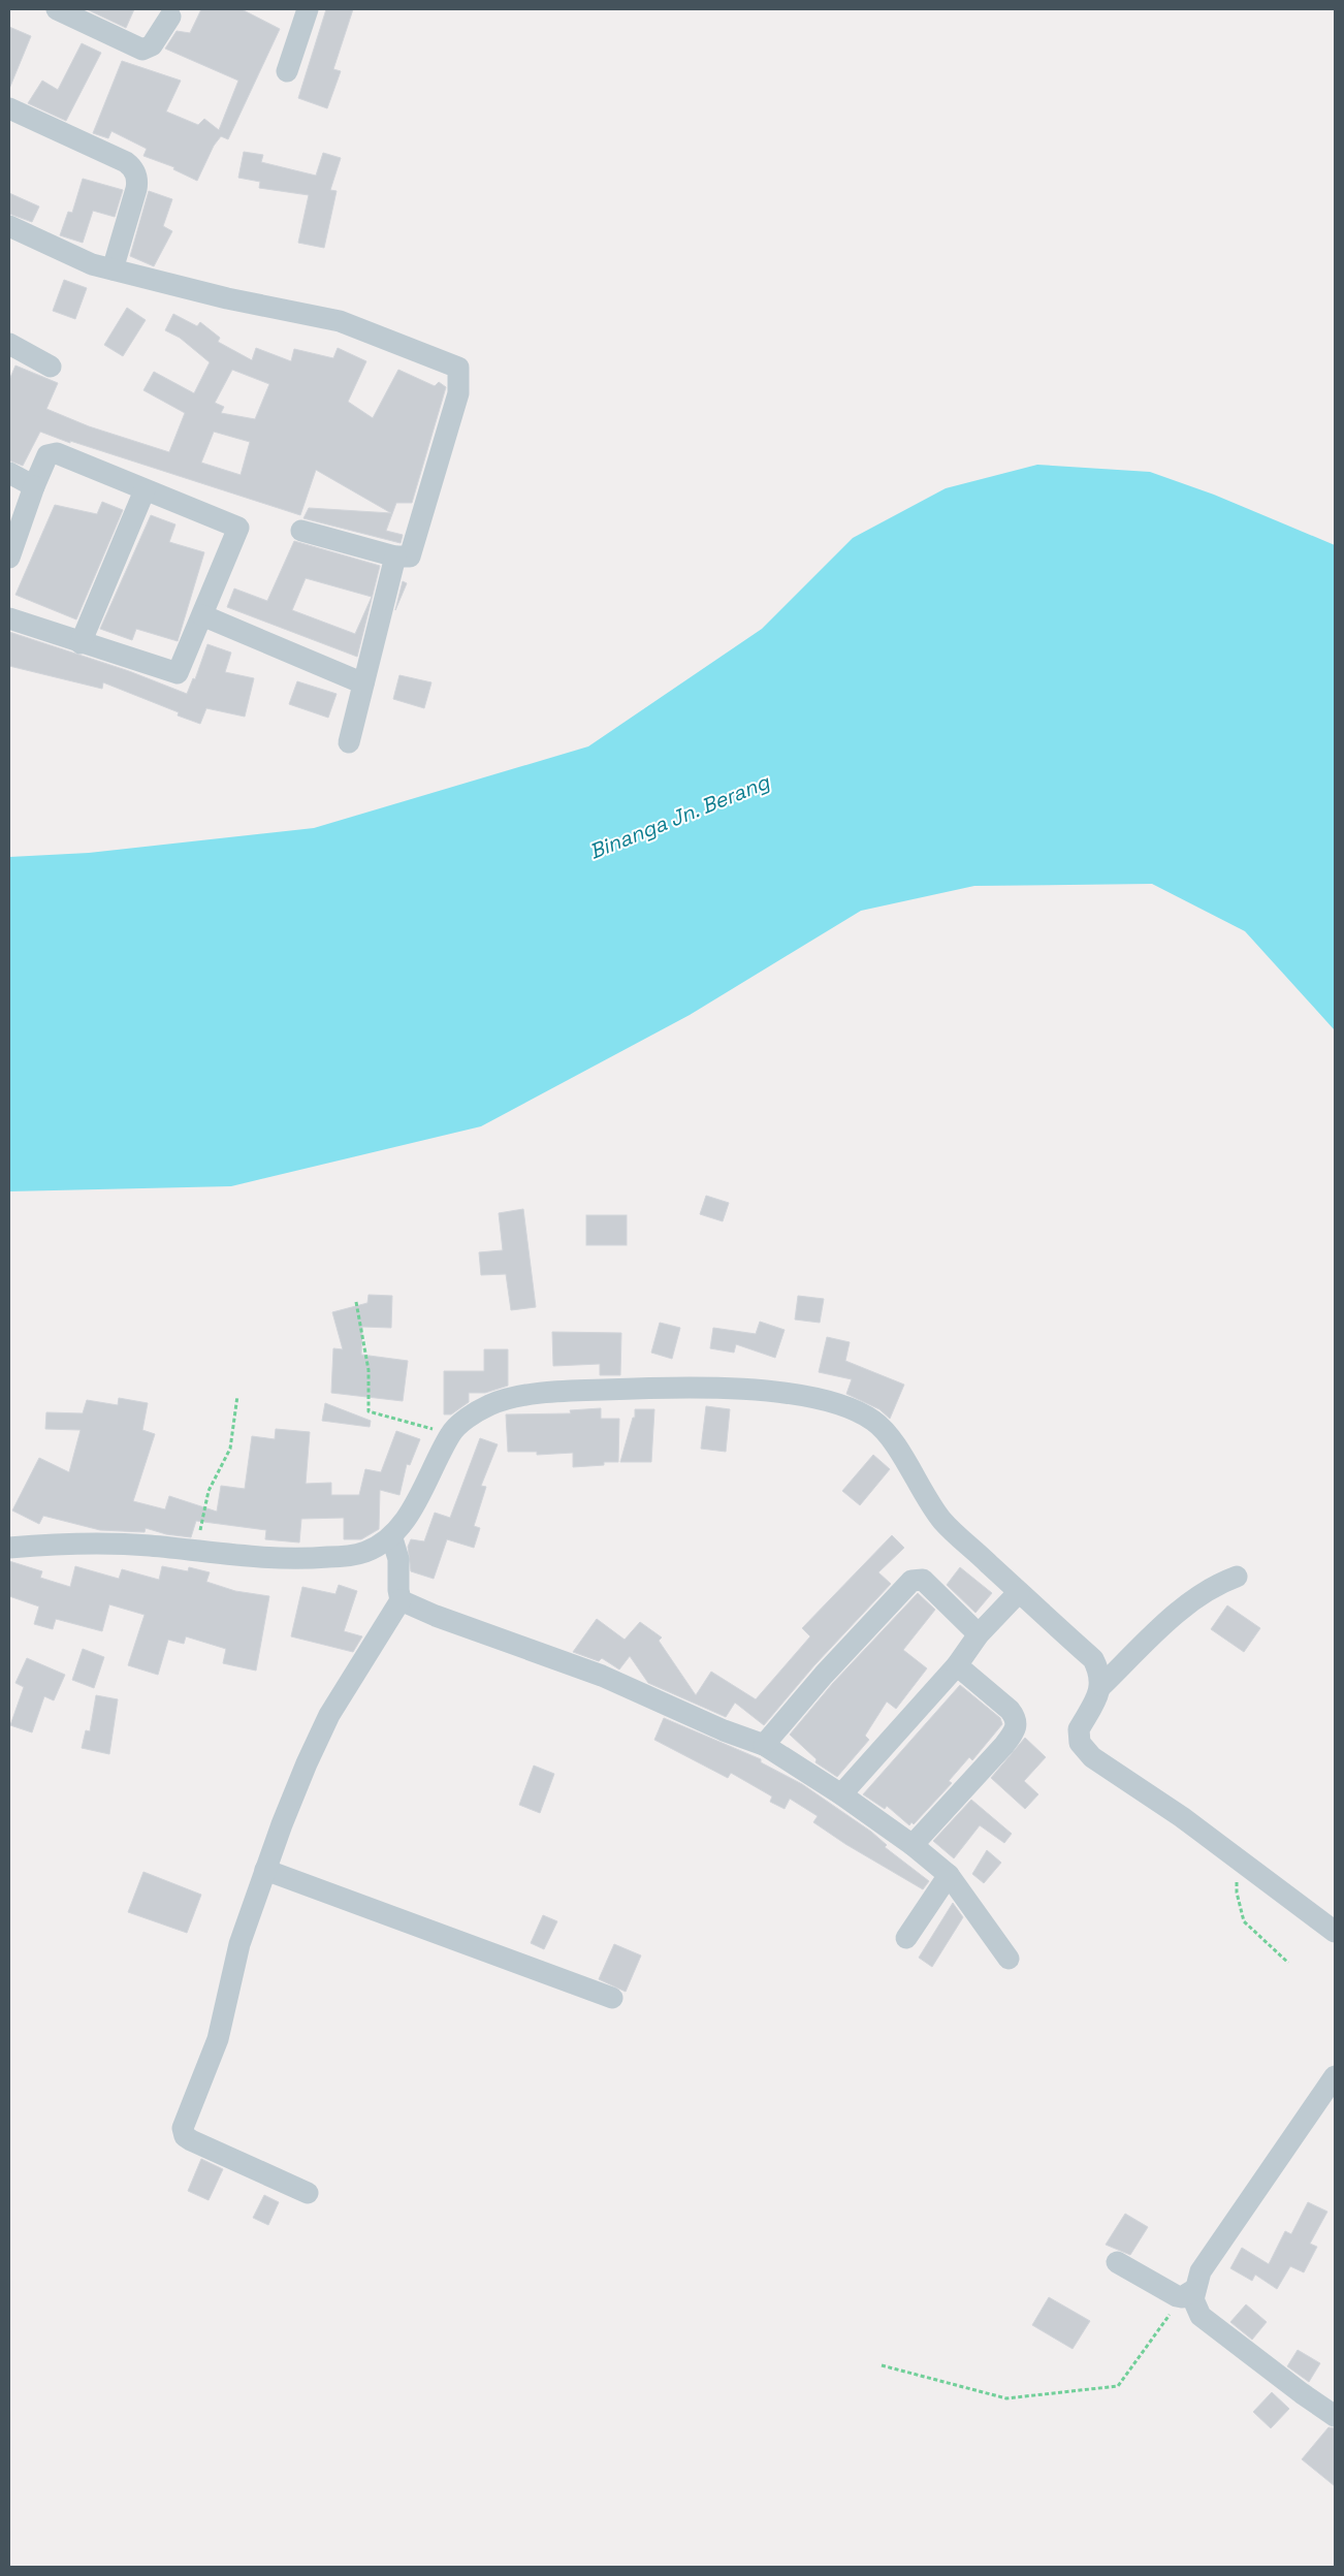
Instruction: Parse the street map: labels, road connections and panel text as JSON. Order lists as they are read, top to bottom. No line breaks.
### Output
{"water":["Binanga Jn. Berang"]}
